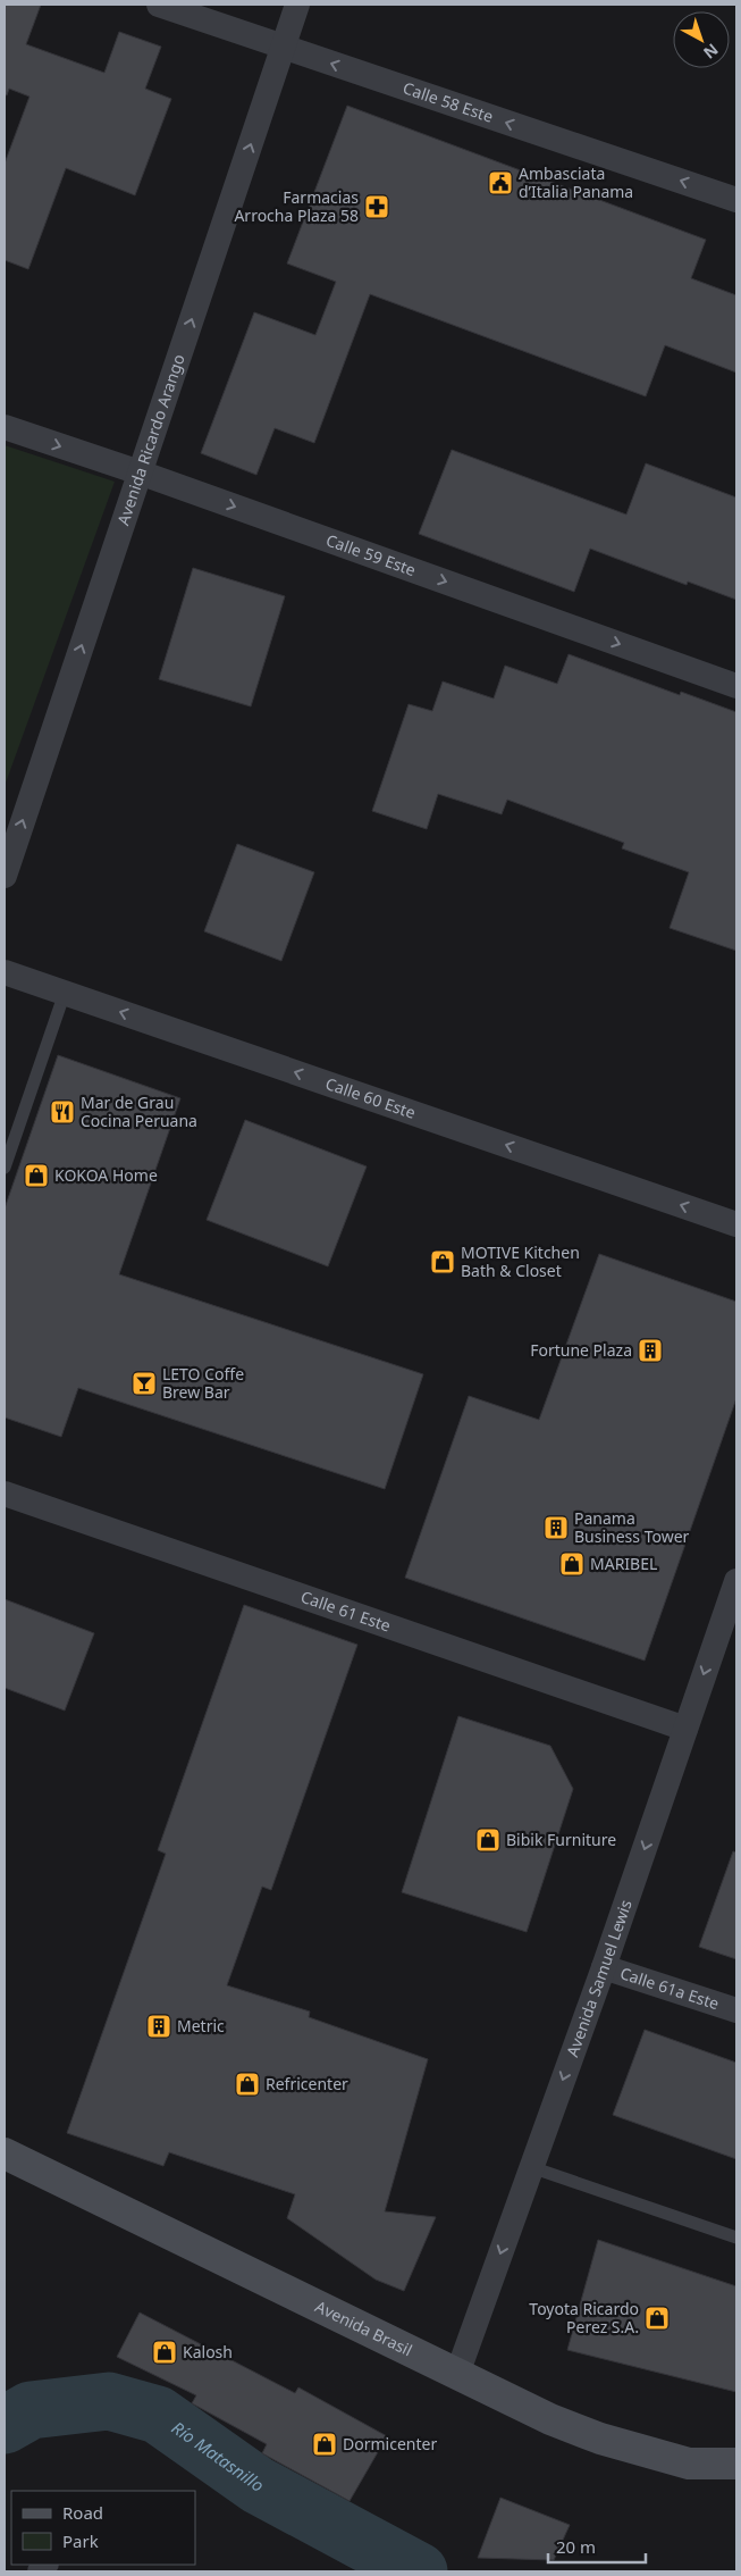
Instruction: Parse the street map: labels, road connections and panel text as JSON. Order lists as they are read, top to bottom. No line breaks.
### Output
{"streets":{"main road":["Avenida Brasil"],"street":["Calle 58 Este","Avenida Ricardo Arango","Calle 59 Este","Calle 60 Este","Calle 61 Este","Avenida Samuel Lewis","Calle 61a Este"]},"crossings":[["Calle 58 Este","Avenida Ricardo Arango"],["Avenida Ricardo Arango","Calle 59 Este"],["Calle 61 Este","Avenida Samuel Lewis"],["Avenida Samuel Lewis","Calle 61a Este"],["Avenida Samuel Lewis","Avenida Brasil"]],"one_way":["Calle 58 Este","Avenida Ricardo Arango","Calle 59 Este","Calle 60 Este","Avenida Samuel Lewis"],"water":["Río Matasnillo"],"places":{"public building":["Ambasciata d’Italia Panama"],"pharmacy":["Farmacias Arrocha Plaza 58"],"restaurant":["Mar de Grau Cocina Peruana"],"shop":["KOKOA Home","MOTIVE Kitchen Bath & Closet","MARIBEL","Bibik Furniture","Refricenter","Toyota Ricardo Perez S.A.","Kalosh","Dormicenter"],"building":["Fortune Plaza","Panama Business Tower","Metric"],"bar":["LETO Coffe Brew Bar"]},"legend":["Road","Park"],"scale_bar":"20 m","north":"bottom right"}
